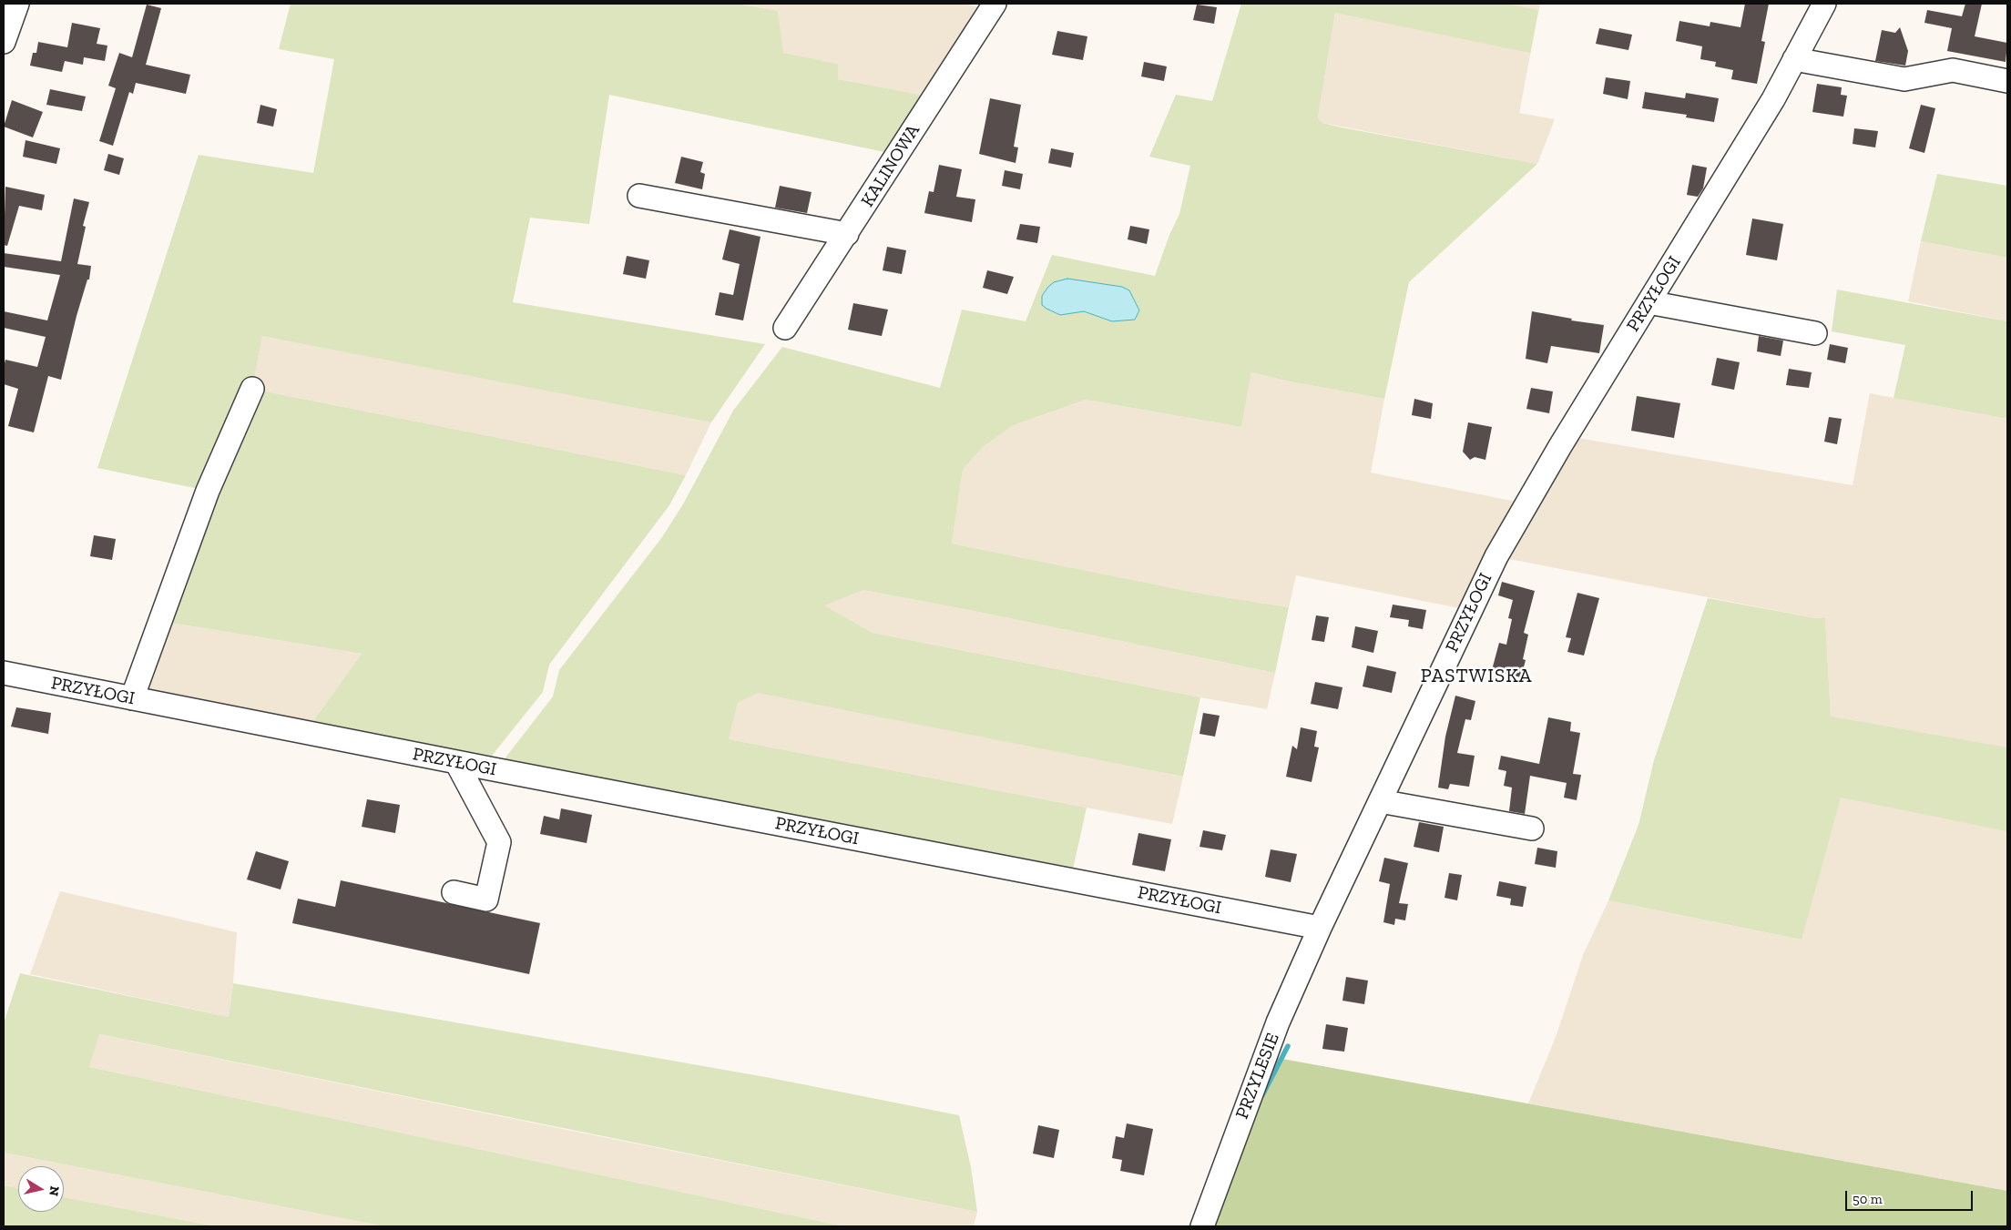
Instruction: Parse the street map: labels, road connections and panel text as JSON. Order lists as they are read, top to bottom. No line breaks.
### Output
{"streets":{"street":["KALINOWA","PRZYŁOGI","PRZYLESIE"]},"crossings":[["PRZYŁOGI","PRZYLESIE"]],"districts":["PASTWISKA"],"scale_bar":"50 m","north":"right"}
